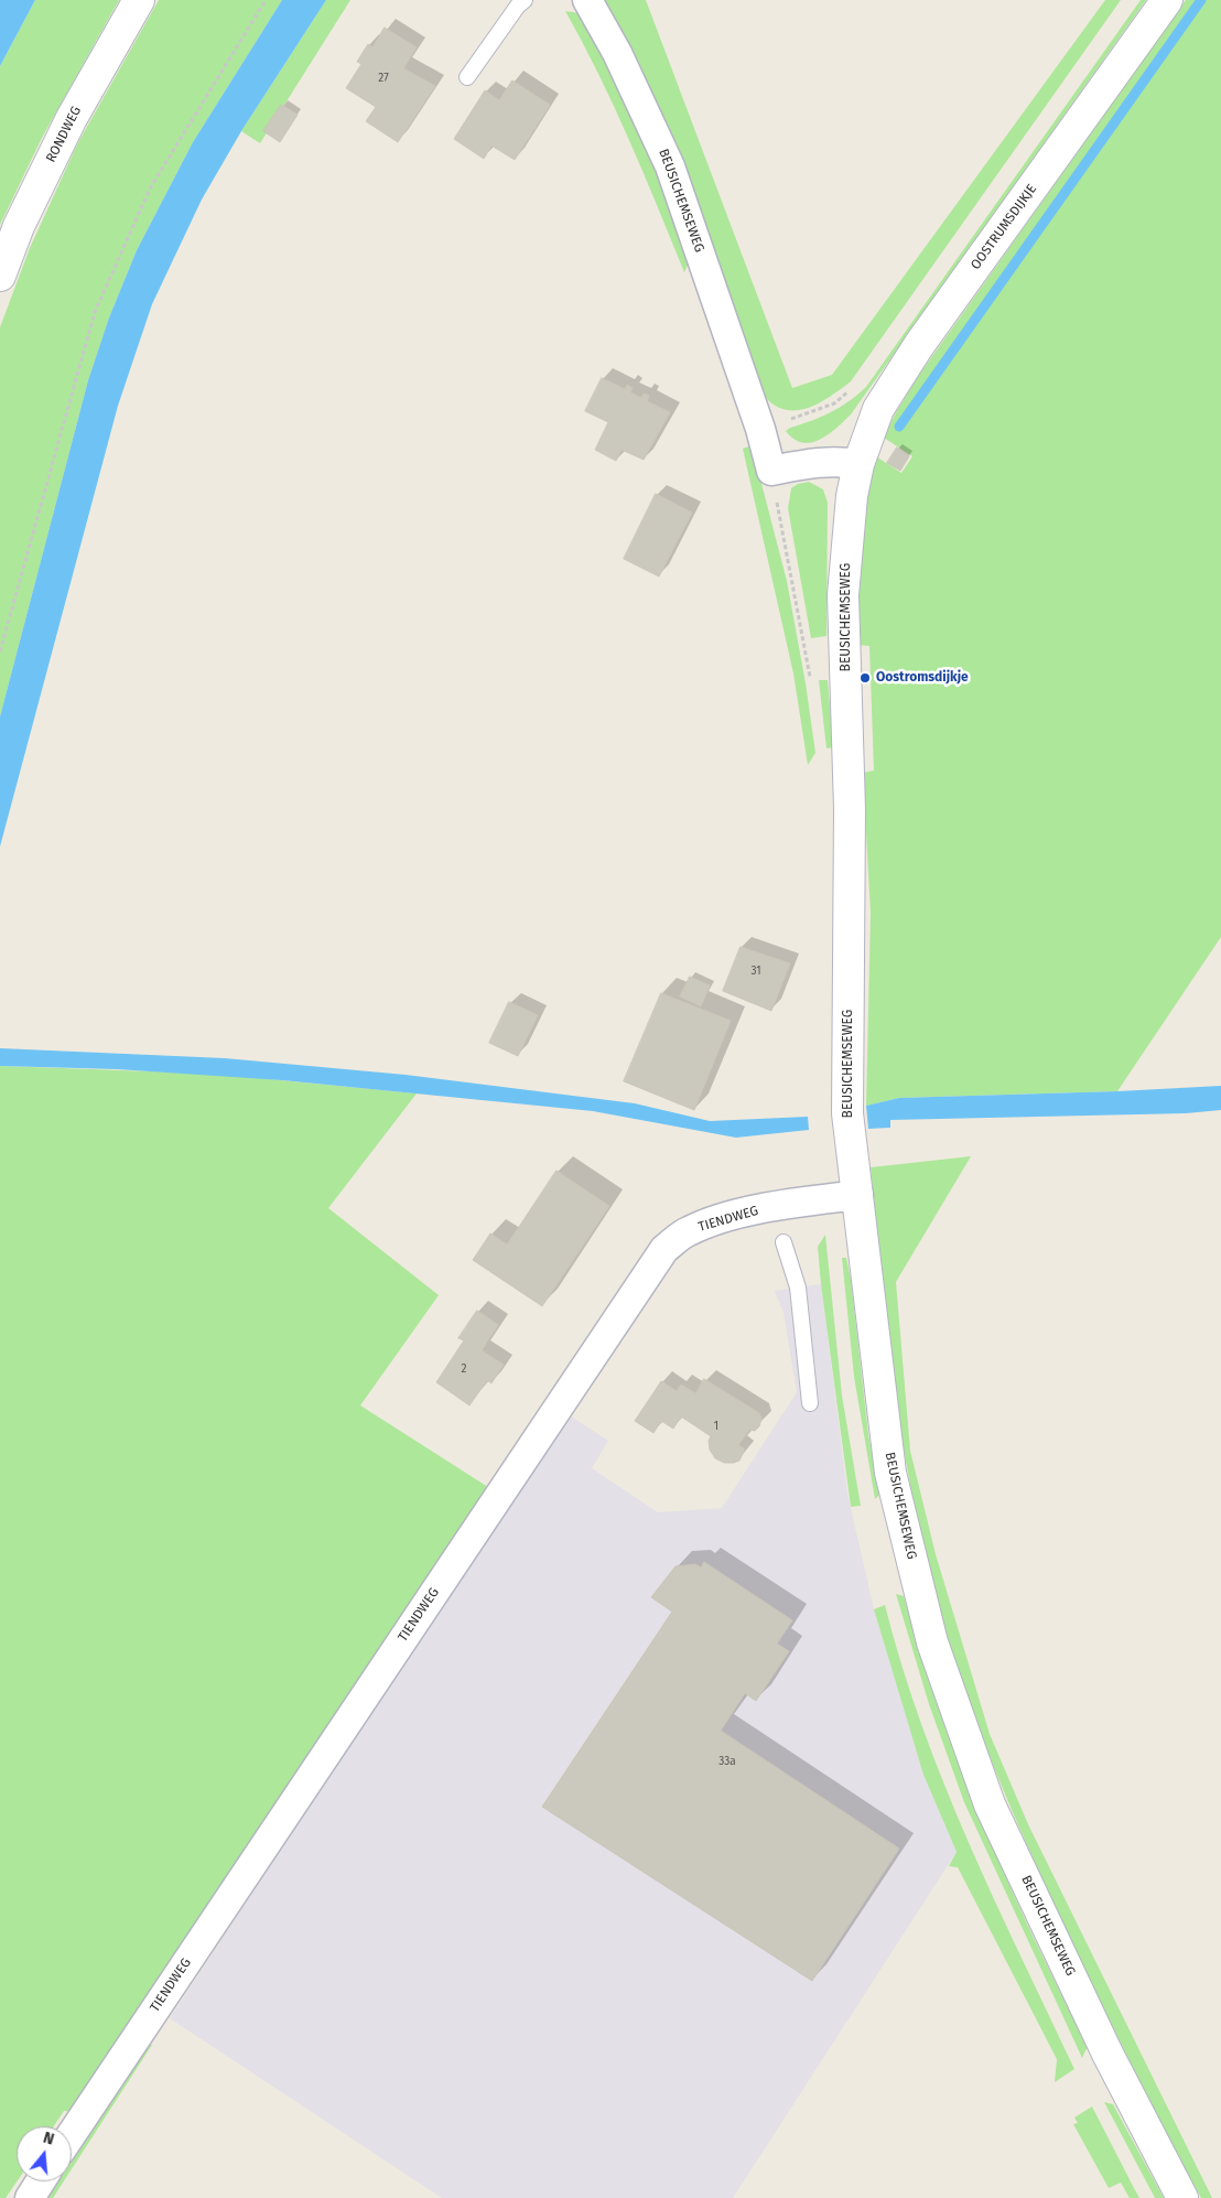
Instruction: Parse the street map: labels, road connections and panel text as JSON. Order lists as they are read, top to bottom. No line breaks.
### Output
{"streets":{"street":["RONDWEG","BEUSICHEMSEWEG","OOSTRUMSDIJKJE","TIENDWEG"]},"crossings":[["BEUSICHEMSEWEG","OOSTRUMSDIJKJE"],["BEUSICHEMSEWEG","TIENDWEG"]],"places":["Oostromsdijkje"],"house_numbers":["27","31","2","1","33a"],"north":"top"}
